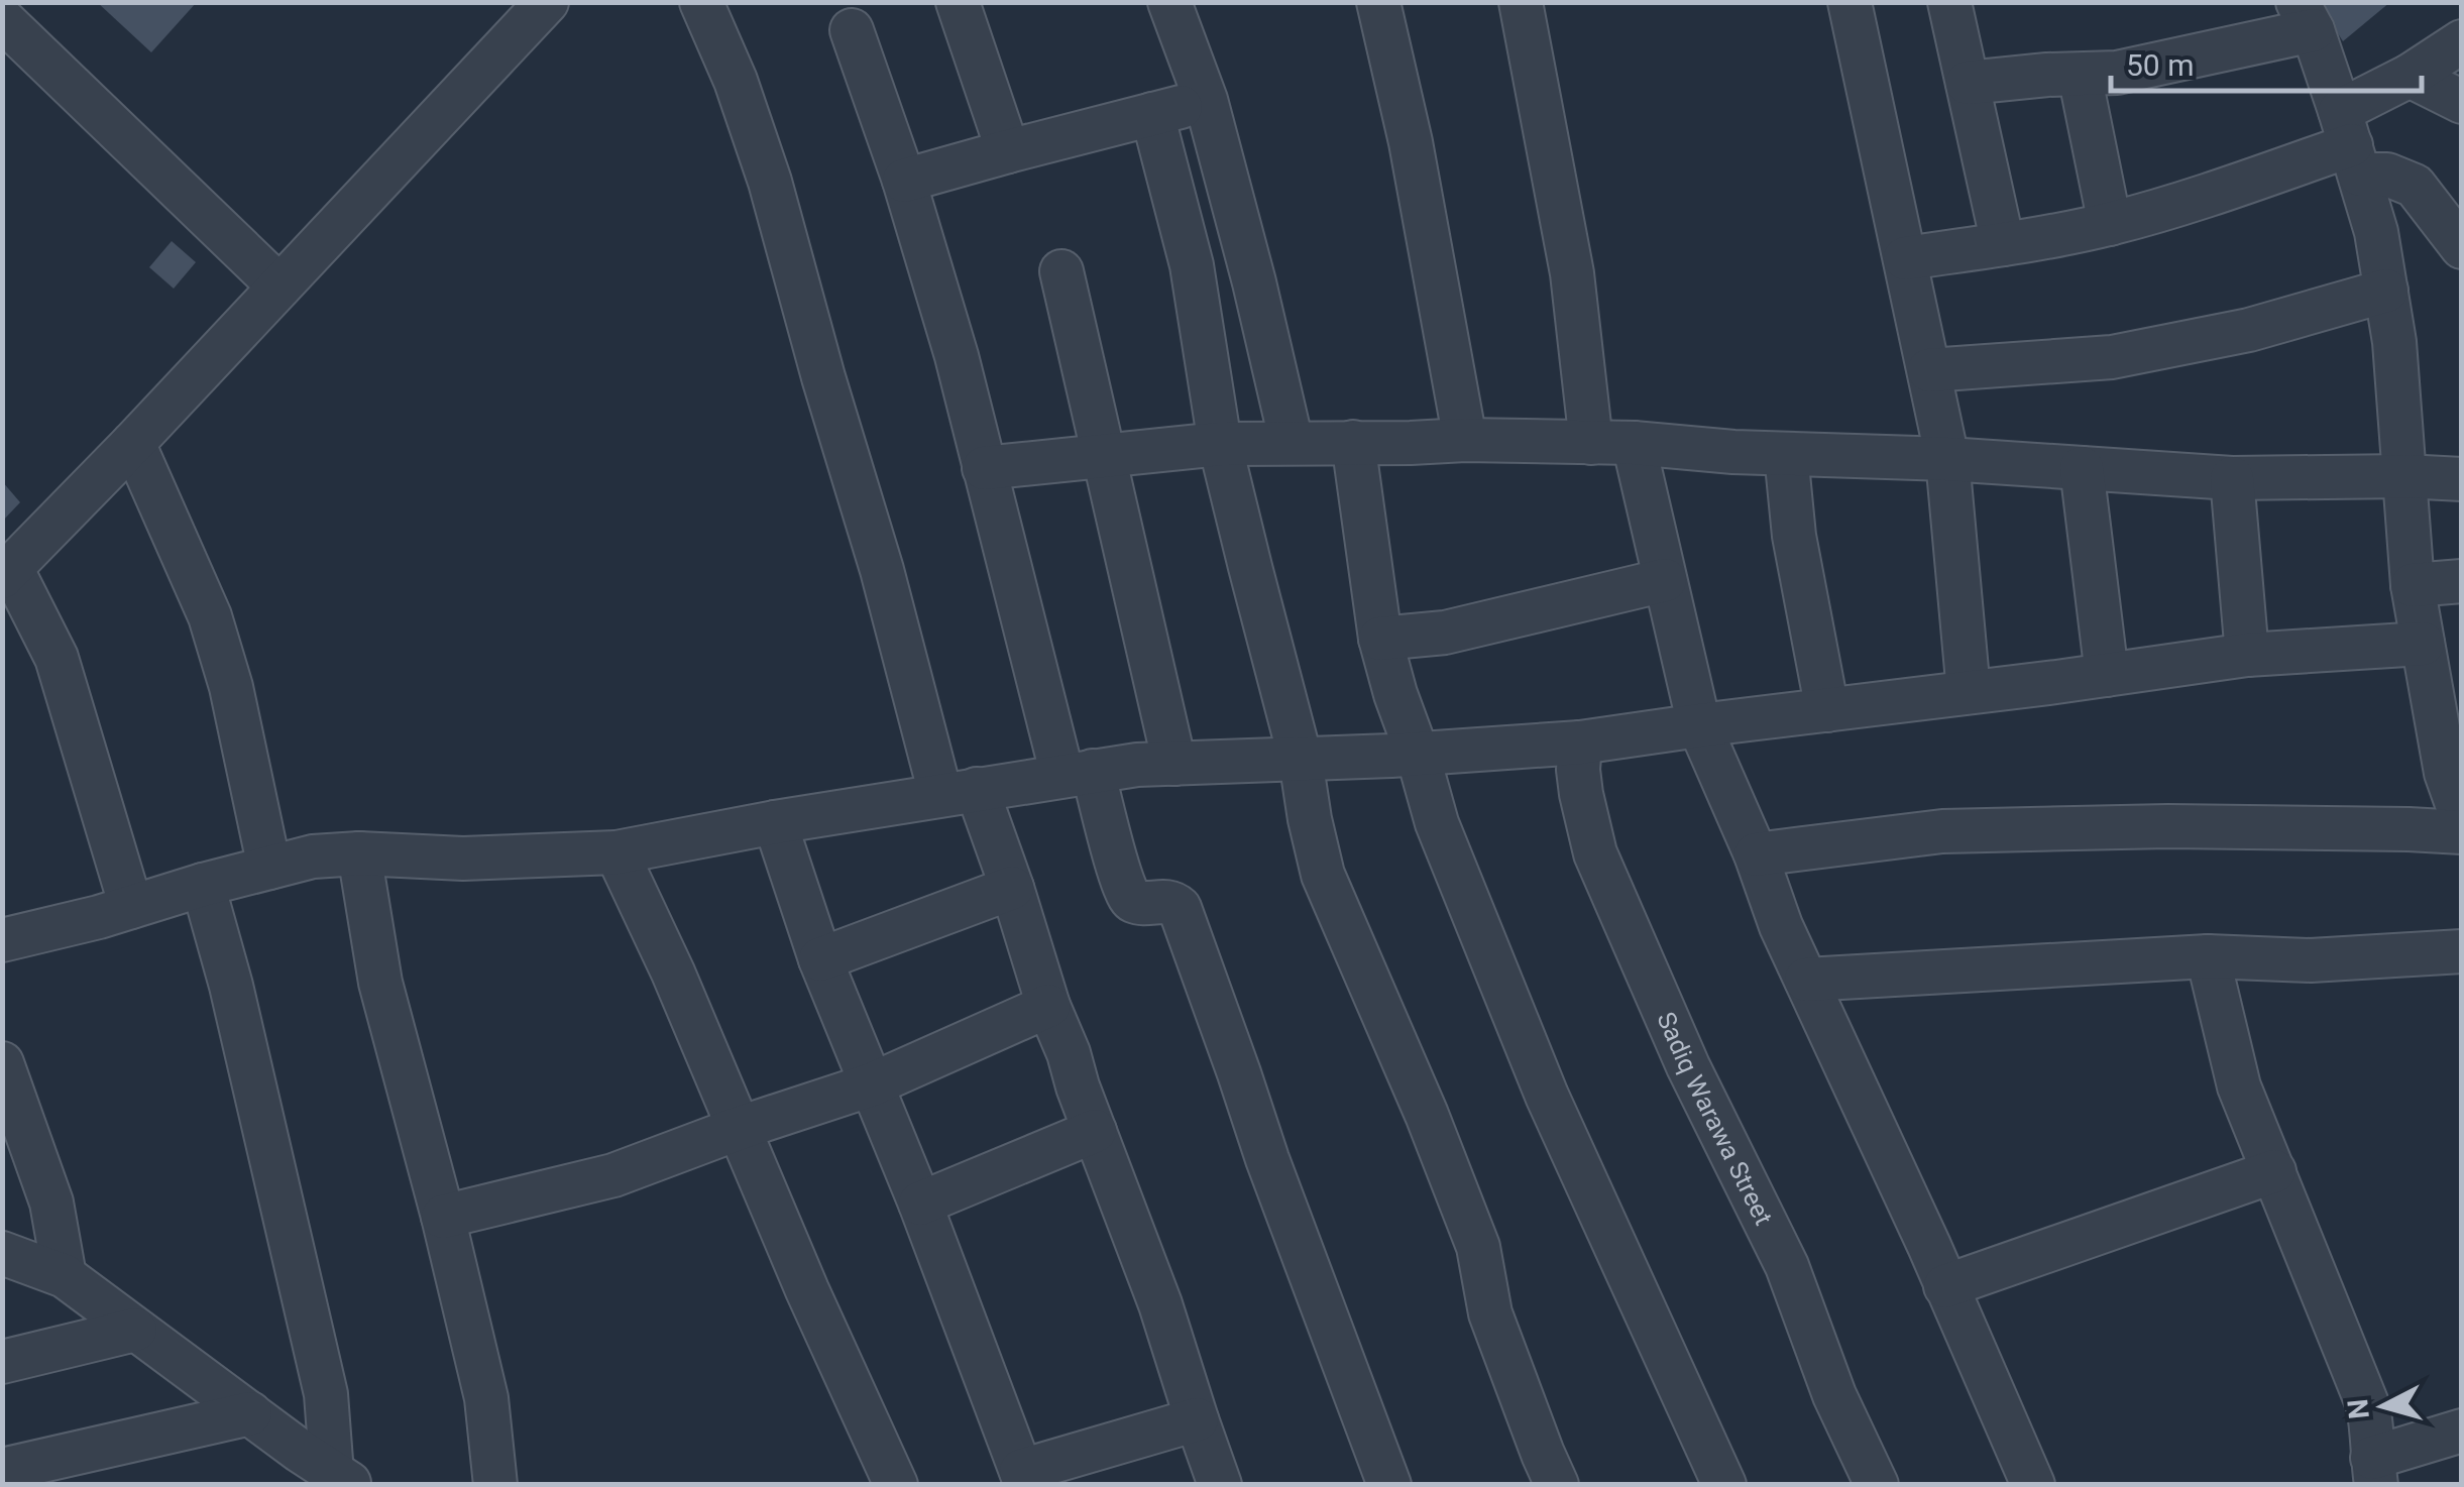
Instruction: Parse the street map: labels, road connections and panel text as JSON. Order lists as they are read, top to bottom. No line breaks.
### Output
{"streets":{"street":["Sadiq Warawa Street"]},"scale_bar":"50 m","north":"left"}
